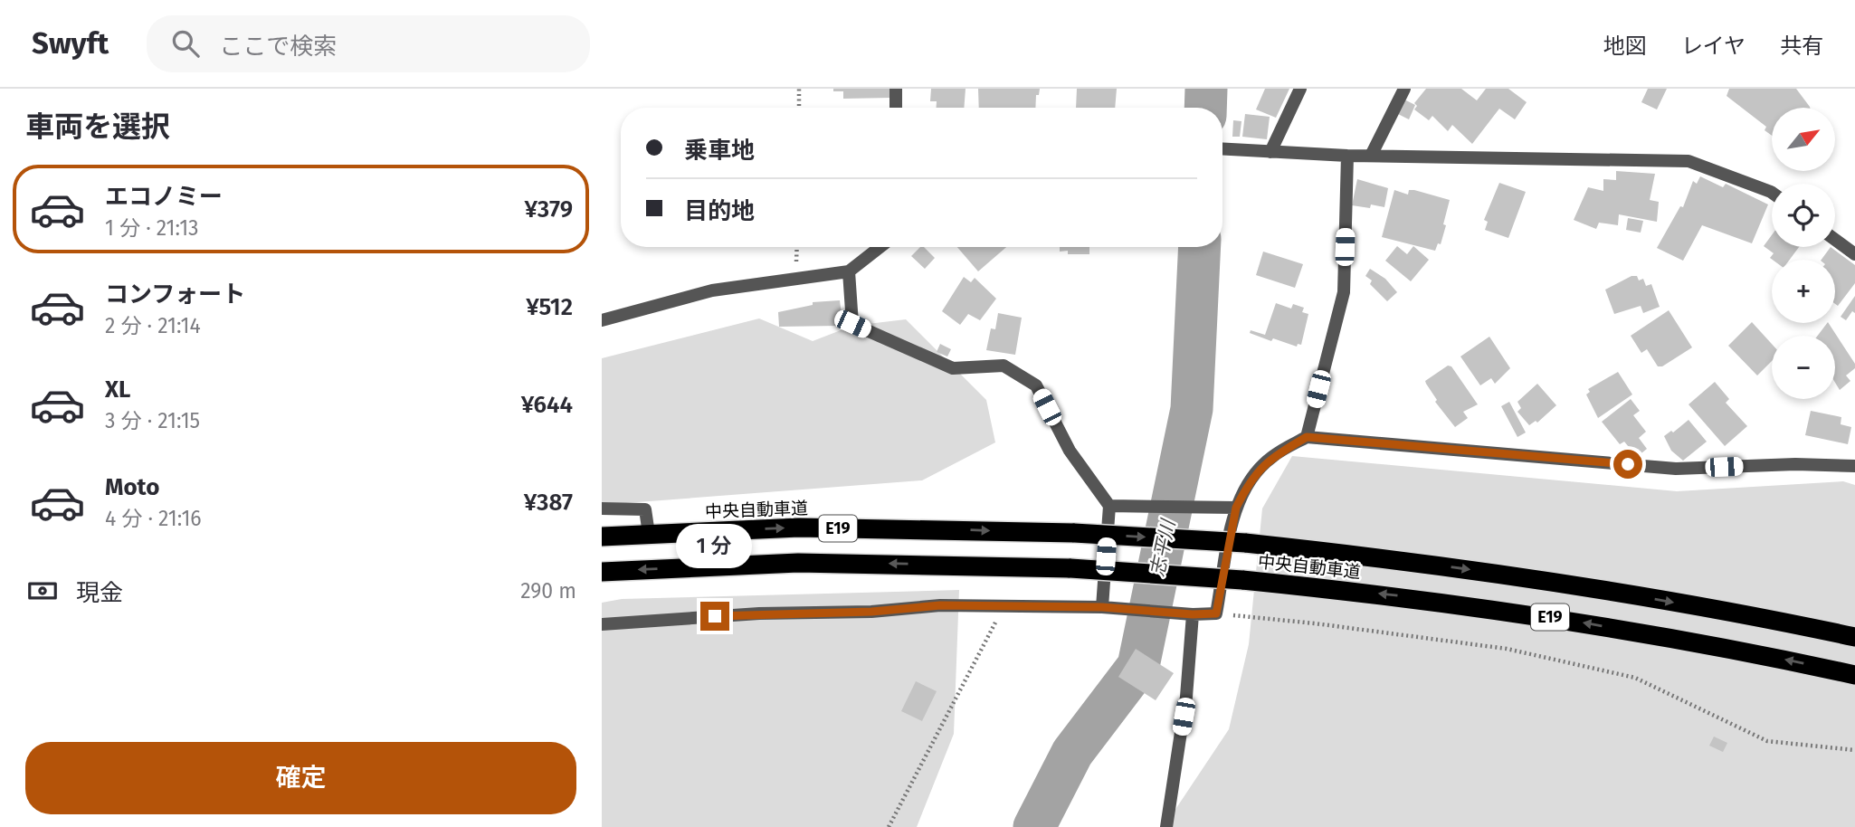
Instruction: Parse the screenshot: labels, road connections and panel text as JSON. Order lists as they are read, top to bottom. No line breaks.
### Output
{"streets":{"highway":["中央自動車道","E19"]},"water":["志平川"],"north":"top right","page":{"header":"Swyft","search":"ここで検索","nav":["地図","レイヤ","共有"],"heading":"車両を選択","map_buttons":["+","−"],"banner":["乗車地","目的地"],"list":[{"name":"エコノミー","note":"1 分 · 21:13","value":"¥379"},{"name":"コンフォート","note":"2 分 · 21:14","value":"¥512"},{"name":"XL","note":"3 分 · 21:15","value":"¥644"},{"name":"Moto","note":"4 分 · 21:16","value":"¥387"}],"bubble":"1 分","pay":["現金","290 m"],"buttons":"確定"}}
